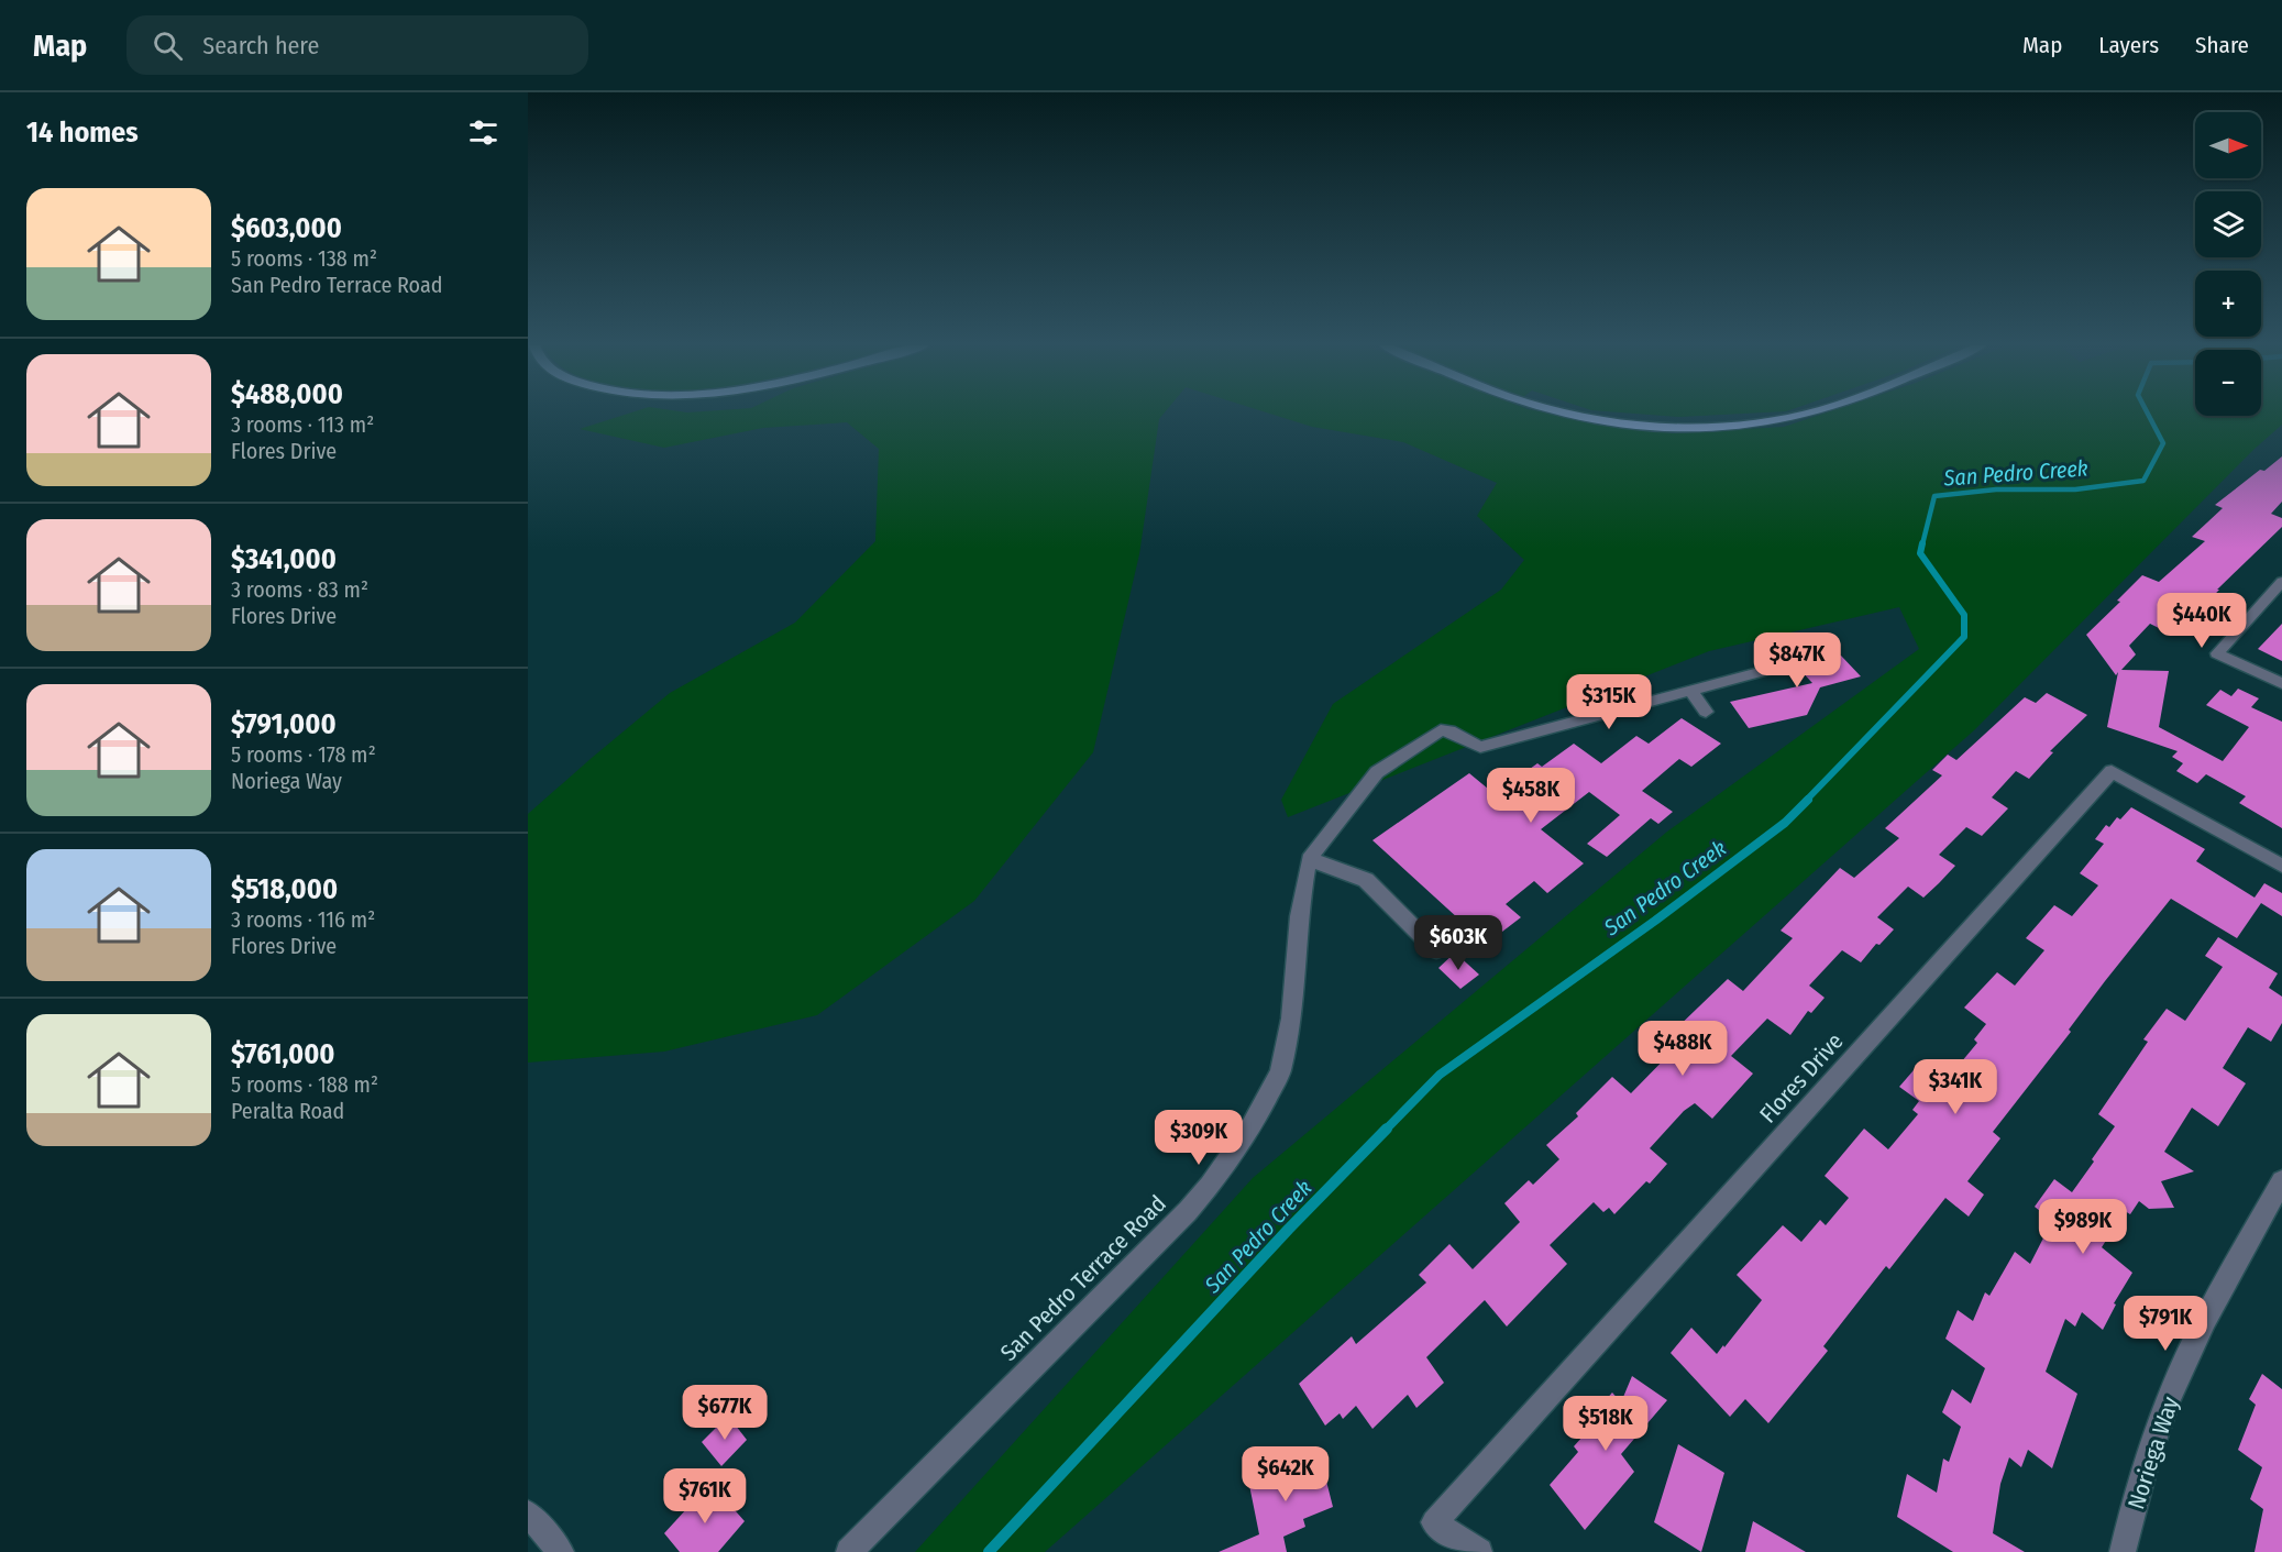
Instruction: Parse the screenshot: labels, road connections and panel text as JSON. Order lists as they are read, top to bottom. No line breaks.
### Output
{"streets":{"street":["Flores Drive","San Pedro Terrace Road","Noriega Way"]},"water":["San Pedro Creek"],"north":"right","page":{"header":"Map","search":"Search here","nav":["Map","Layers","Share"],"heading":"14 homes","map_buttons":["+","−"],"list":[{"name":"$603,000","note":"5 rooms · 138 m² · San Pedro Terrace Road"},{"name":"$488,000","note":"3 rooms · 113 m² · Flores Drive"},{"name":"$341,000","note":"3 rooms · 83 m² · Flores Drive"},{"name":"$791,000","note":"5 rooms · 178 m² · Noriega Way"},{"name":"$518,000","note":"3 rooms · 116 m² · Flores Drive"},{"name":"$761,000","note":"5 rooms · 188 m² · Peralta Road"}],"price":["$440K","$847K","$315K","$458K","$603K","$488K","$341K","$309K","$989K","$791K","$677K","$518K","$642K","$761K"]}}
